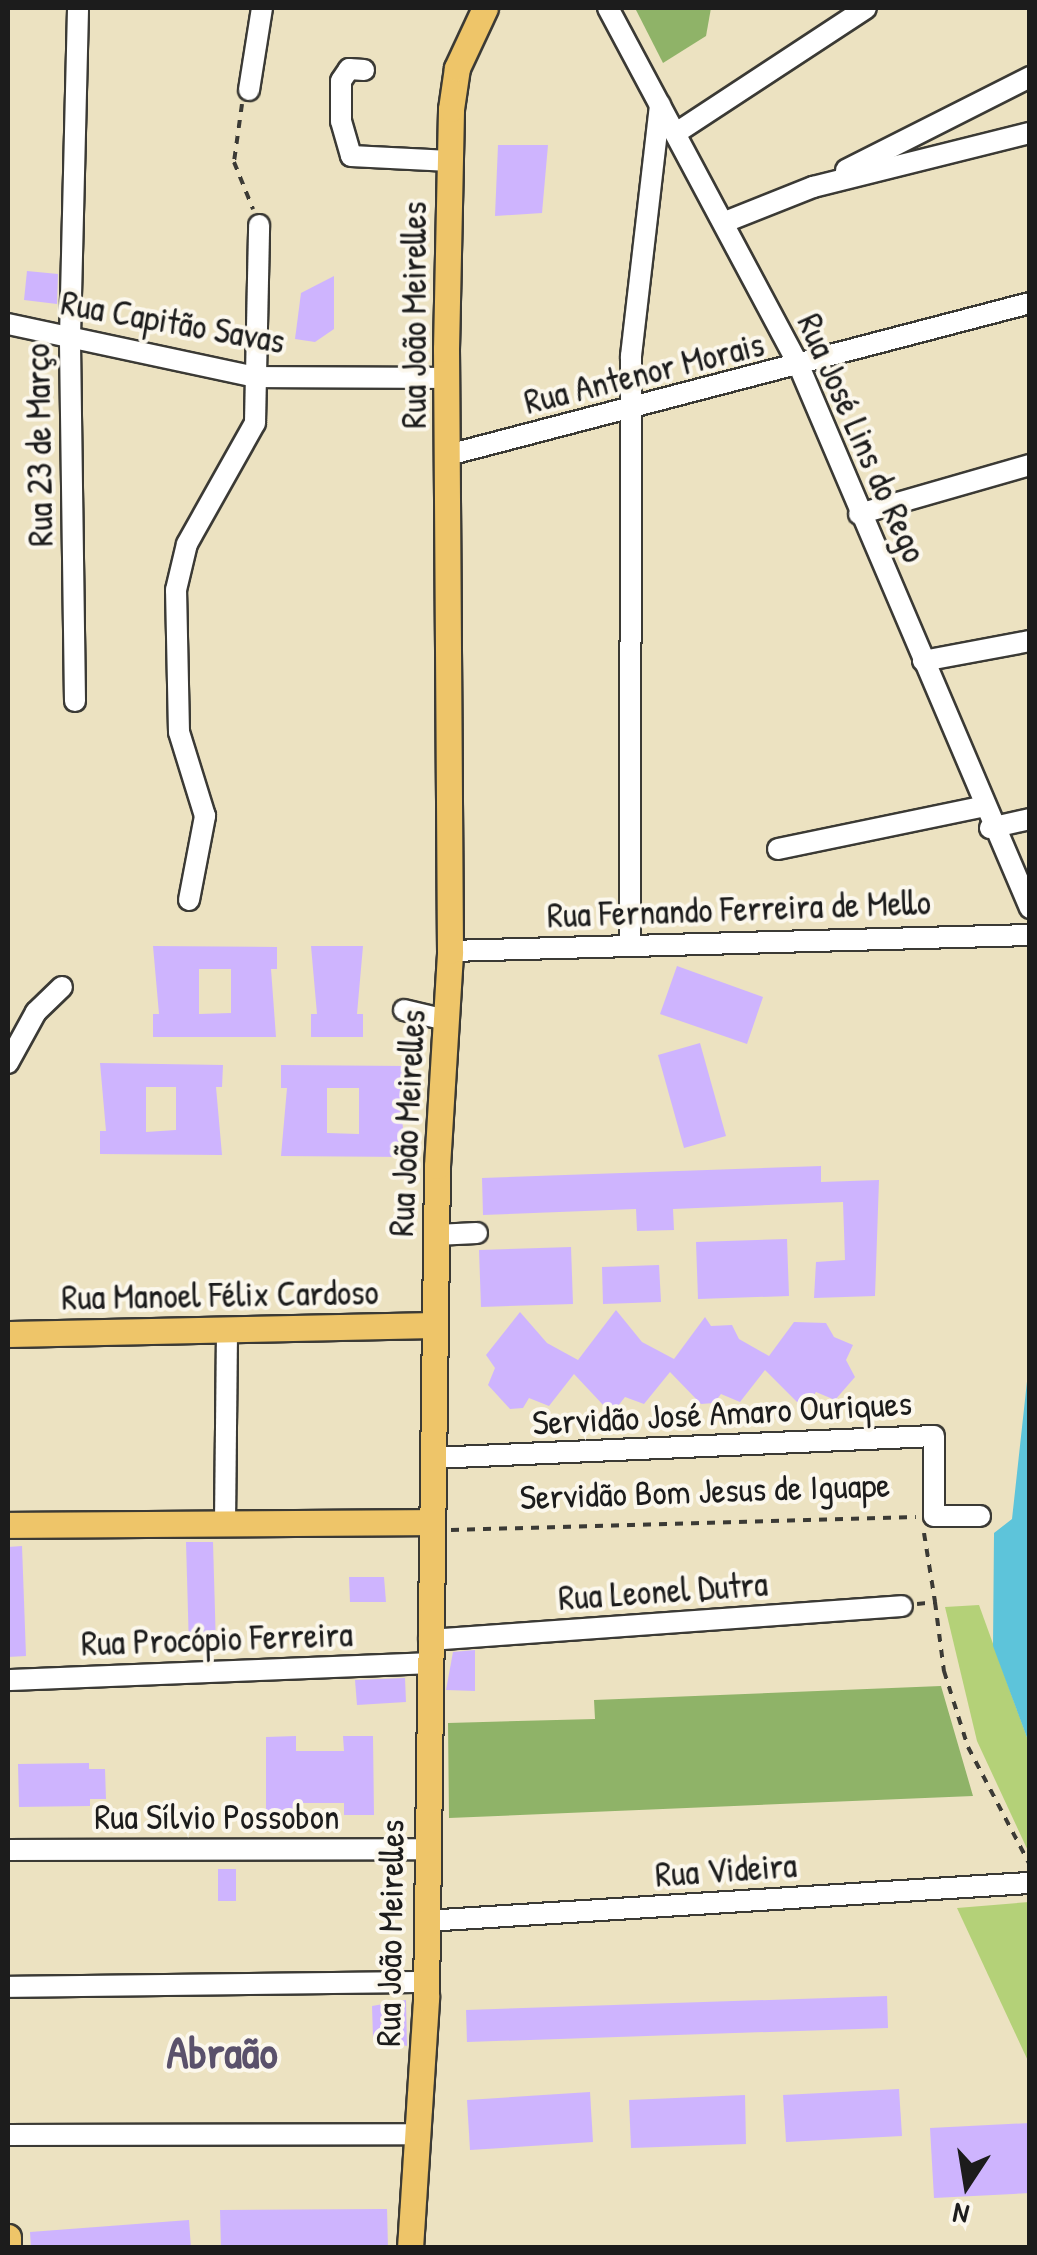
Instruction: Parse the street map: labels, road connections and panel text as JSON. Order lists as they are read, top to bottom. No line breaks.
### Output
{"streets":{"main road":["Rua João Meirelles","Rua Manoel Félix Cardoso"],"street":["Rua Capitão Savas","Rua Antenor Morais","Rua José Lins do Rego","Rua 23 de Março","Rua Fernando Ferreira de Mello","Servidão José Amaro Ouriques","Servidão Bom Jesus de Iguape","Rua Leonel Dutra","Rua Procópio Ferreira","Rua Sílvio Possobon","Rua Videira"]},"crossings":[["Rua João Meirelles","Rua Capitão Savas"],["Rua João Meirelles","Rua Antenor Morais"],["Rua João Meirelles","Rua Fernando Ferreira de Mello"],["Rua João Meirelles","Rua Manoel Félix Cardoso"],["Rua João Meirelles","Servidão José Amaro Ouriques"],["Rua João Meirelles","Servidão Bom Jesus de Iguape"],["Rua João Meirelles","Rua Leonel Dutra"],["Rua João Meirelles","Rua Procópio Ferreira"],["Rua João Meirelles","Rua Sílvio Possobon"],["Rua João Meirelles","Rua Videira"],["Rua Capitão Savas","Rua 23 de Março"],["Rua Antenor Morais","Rua José Lins do Rego"],["Servidão José Amaro Ouriques","Servidão Bom Jesus de Iguape"],["Rua Leonel Dutra","Rua Procópio Ferreira"]],"districts":["Abraão"],"north":"bottom"}
